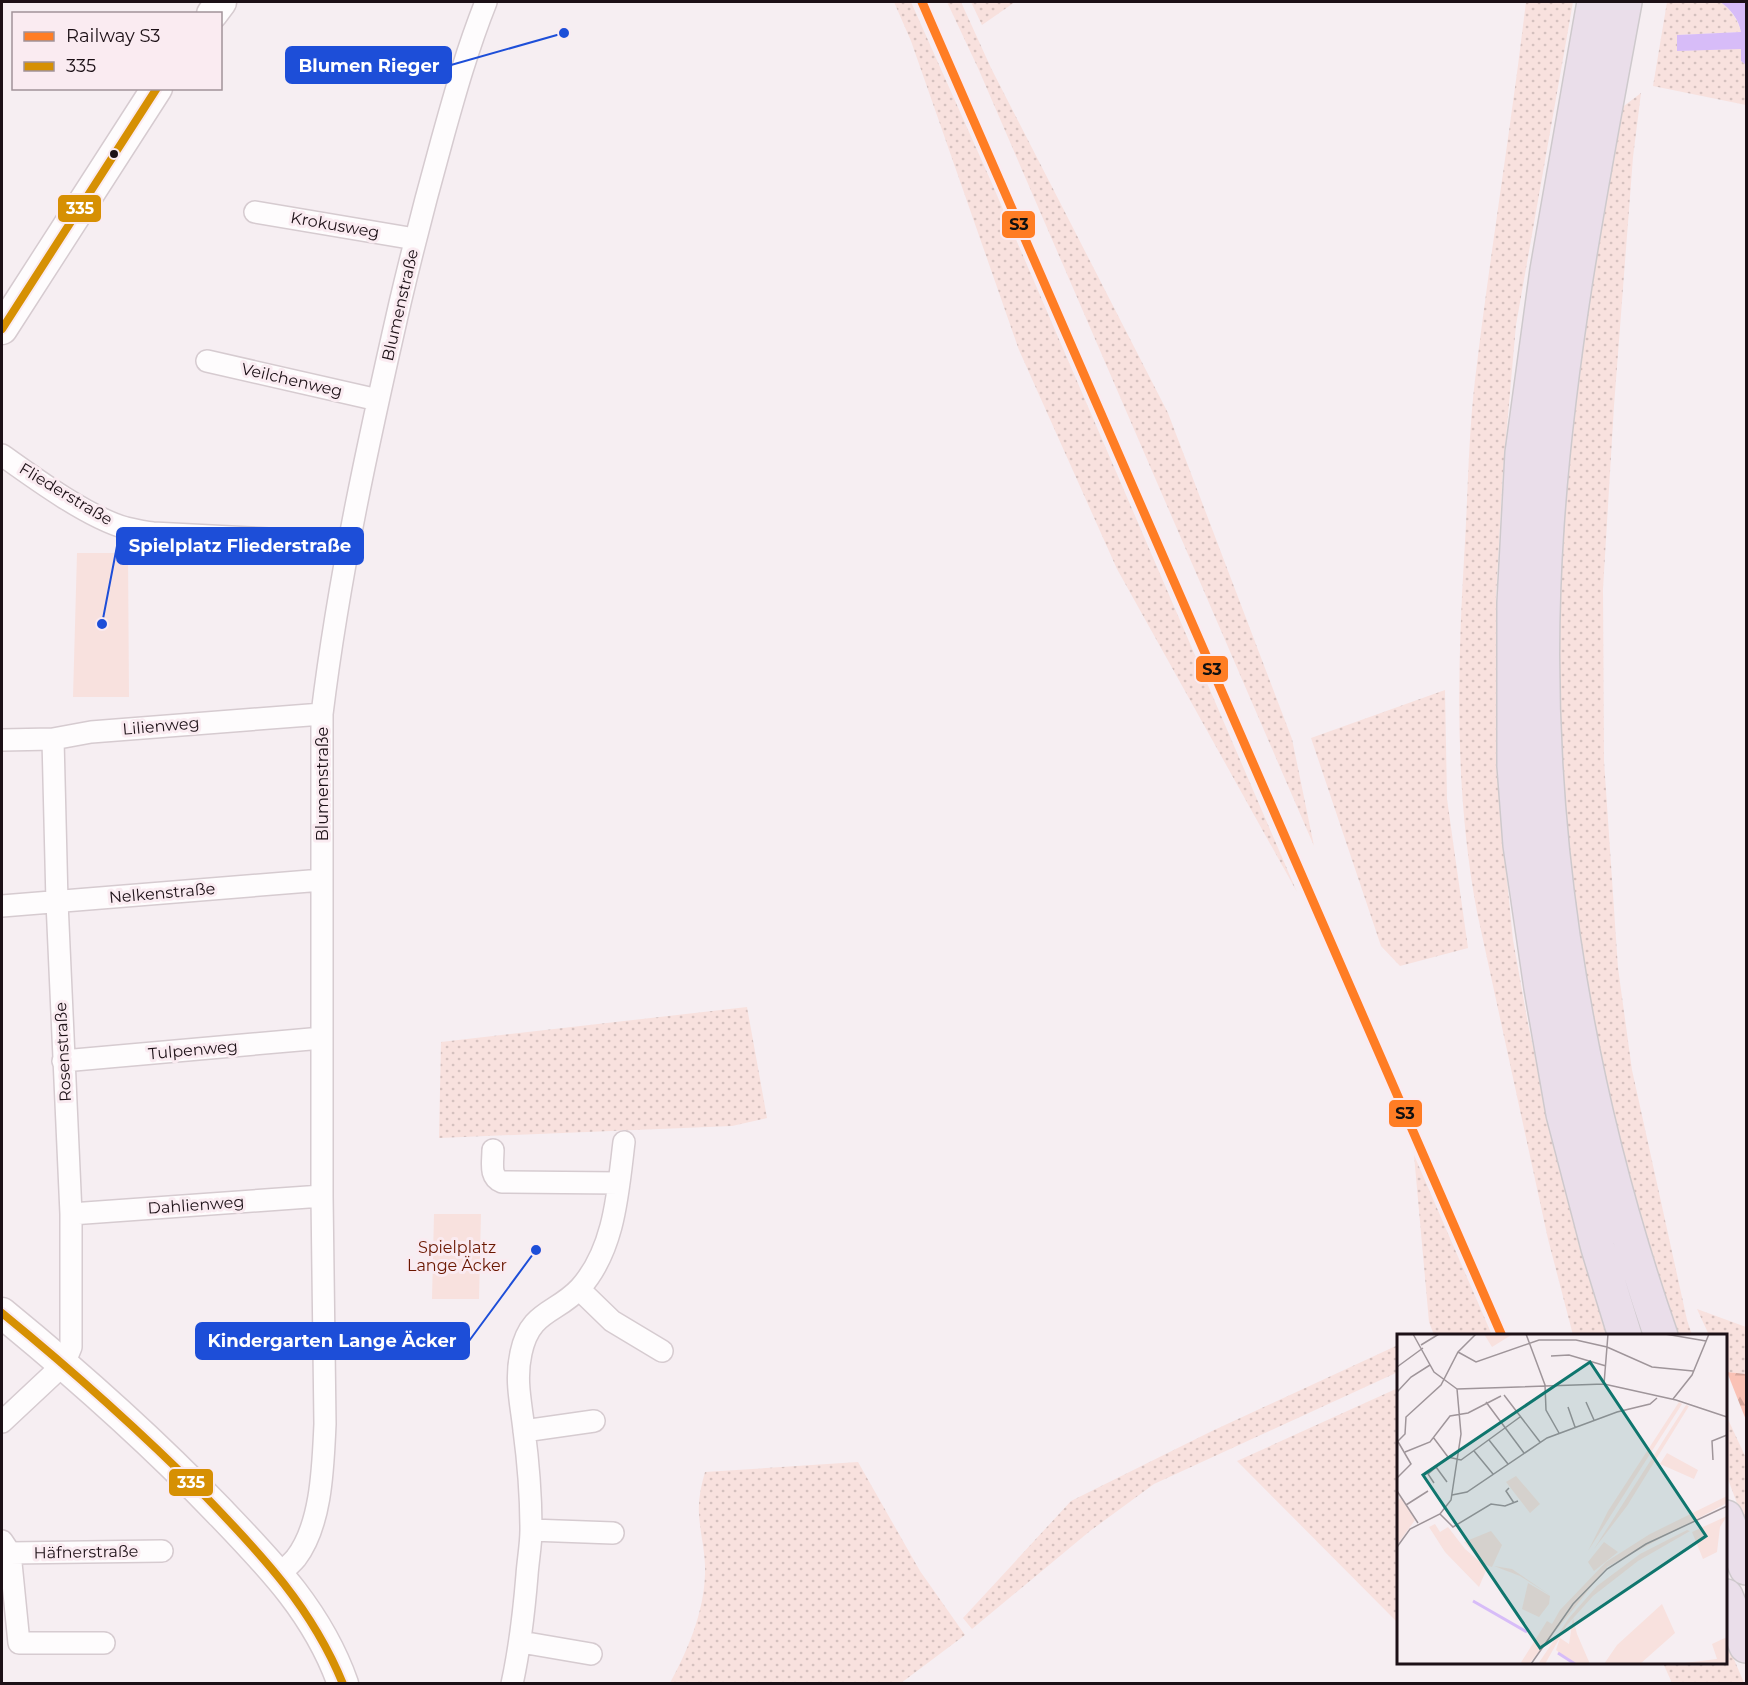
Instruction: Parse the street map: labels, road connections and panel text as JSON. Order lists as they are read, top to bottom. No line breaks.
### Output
{"streets":{"street":["Krokusweg","Blumenstraße","Veilchenweg","Fliederstraße","Lilienweg","Nelkenstraße","Tulpenweg","Rosenstraße","Dahlienweg","Häfnerstraße"]},"crossings":[["Krokusweg","Blumenstraße"],["Blumenstraße","Veilchenweg"],["Blumenstraße","Fliederstraße"],["Blumenstraße","Lilienweg"],["Blumenstraße","Nelkenstraße"],["Blumenstraße","Tulpenweg"],["Blumenstraße","Dahlienweg"],["Lilienweg","Rosenstraße"],["Nelkenstraße","Rosenstraße"],["Tulpenweg","Rosenstraße"],["Rosenstraße","Dahlienweg"]],"parks":["Spielplatz Lange Äcker"],"places":["Blumen Rieger","Spielplatz Fliederstraße","Kindergarten Lange Äcker"],"lines":["rail line S3","transit line 335"],"legend":["Railway S3","335"]}
